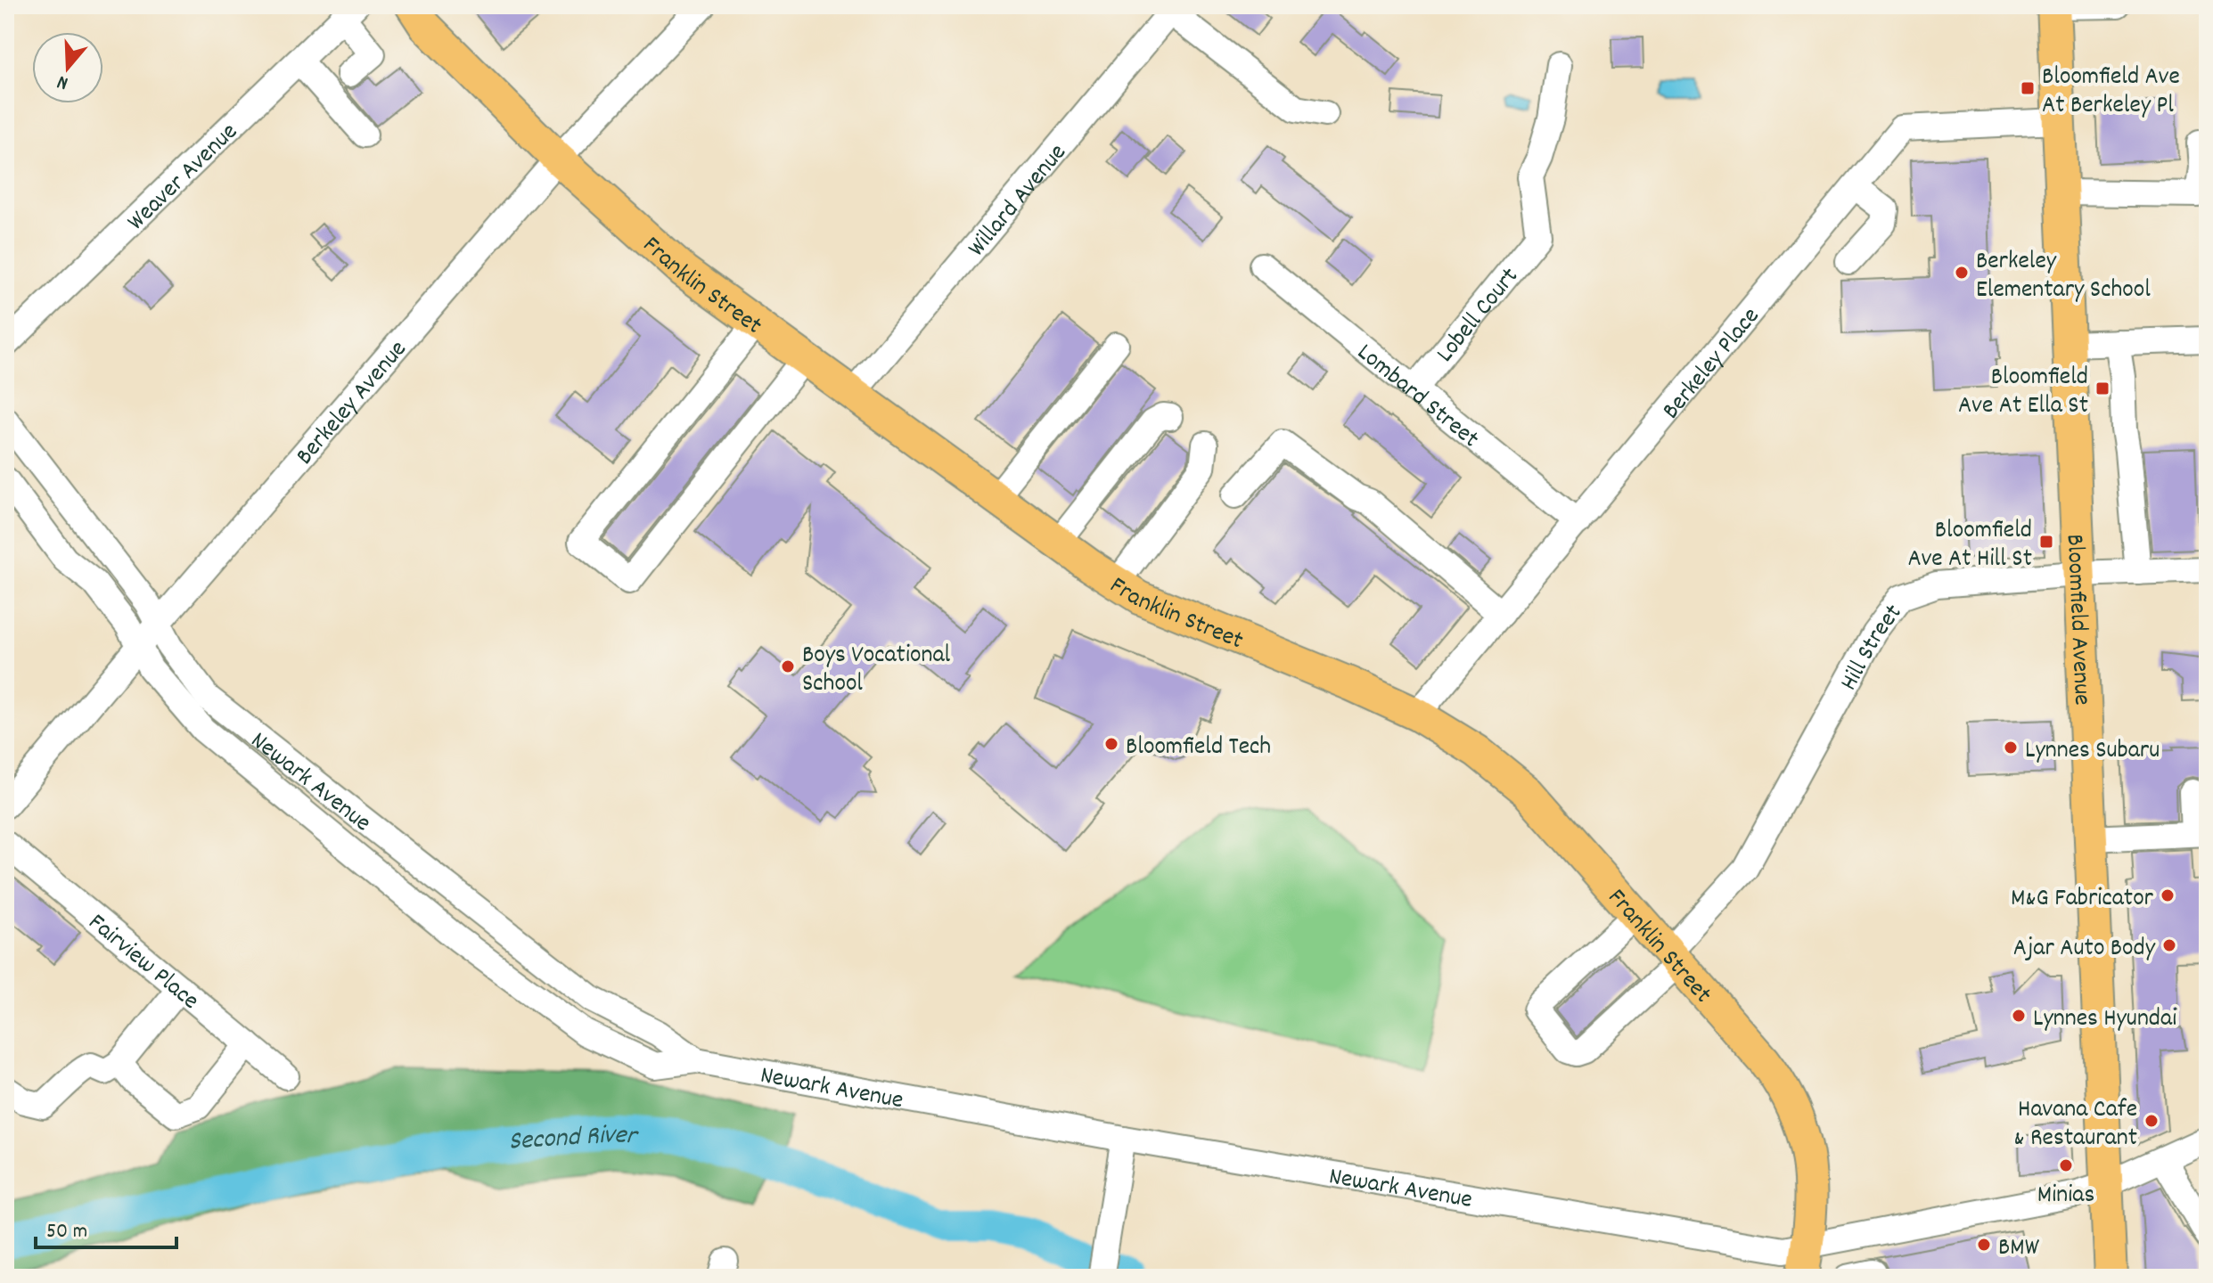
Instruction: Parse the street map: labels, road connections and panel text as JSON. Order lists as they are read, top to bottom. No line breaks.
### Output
{"streets":{"main road":["Franklin Street","Bloomfield Avenue"],"street":["Weaver Avenue","Willard Avenue","Lobell Court","Berkeley Place","Lombard Street","Berkeley Avenue","Hill Street","Newark Avenue","Fairview Place"]},"crossings":[["Willard Avenue","Franklin Street"],["Franklin Street","Berkeley Place"],["Franklin Street","Berkeley Avenue"],["Franklin Street","Hill Street"],["Franklin Street","Newark Avenue"],["Lobell Court","Lombard Street"],["Berkeley Place","Lombard Street"],["Berkeley Place","Bloomfield Avenue"],["Berkeley Avenue","Newark Avenue"],["Bloomfield Avenue","Hill Street"],["Bloomfield Avenue","Newark Avenue"]],"water":["Second River"],"places":{"transit":["Bloomfield Ave At Berkeley Pl","Bloomfield Ave At Ella St","Bloomfield Ave At Hill St"],"other":["Berkeley Elementary School","Boys Vocational School","Bloomfield Tech","Lynnes Subaru","M&G Fabricator","Ajar Auto Body","Lynnes Hyundai","Havana Cafe & Restaurant","Minias","BMW"]},"scale_bar":"50 m","north":"bottom"}
